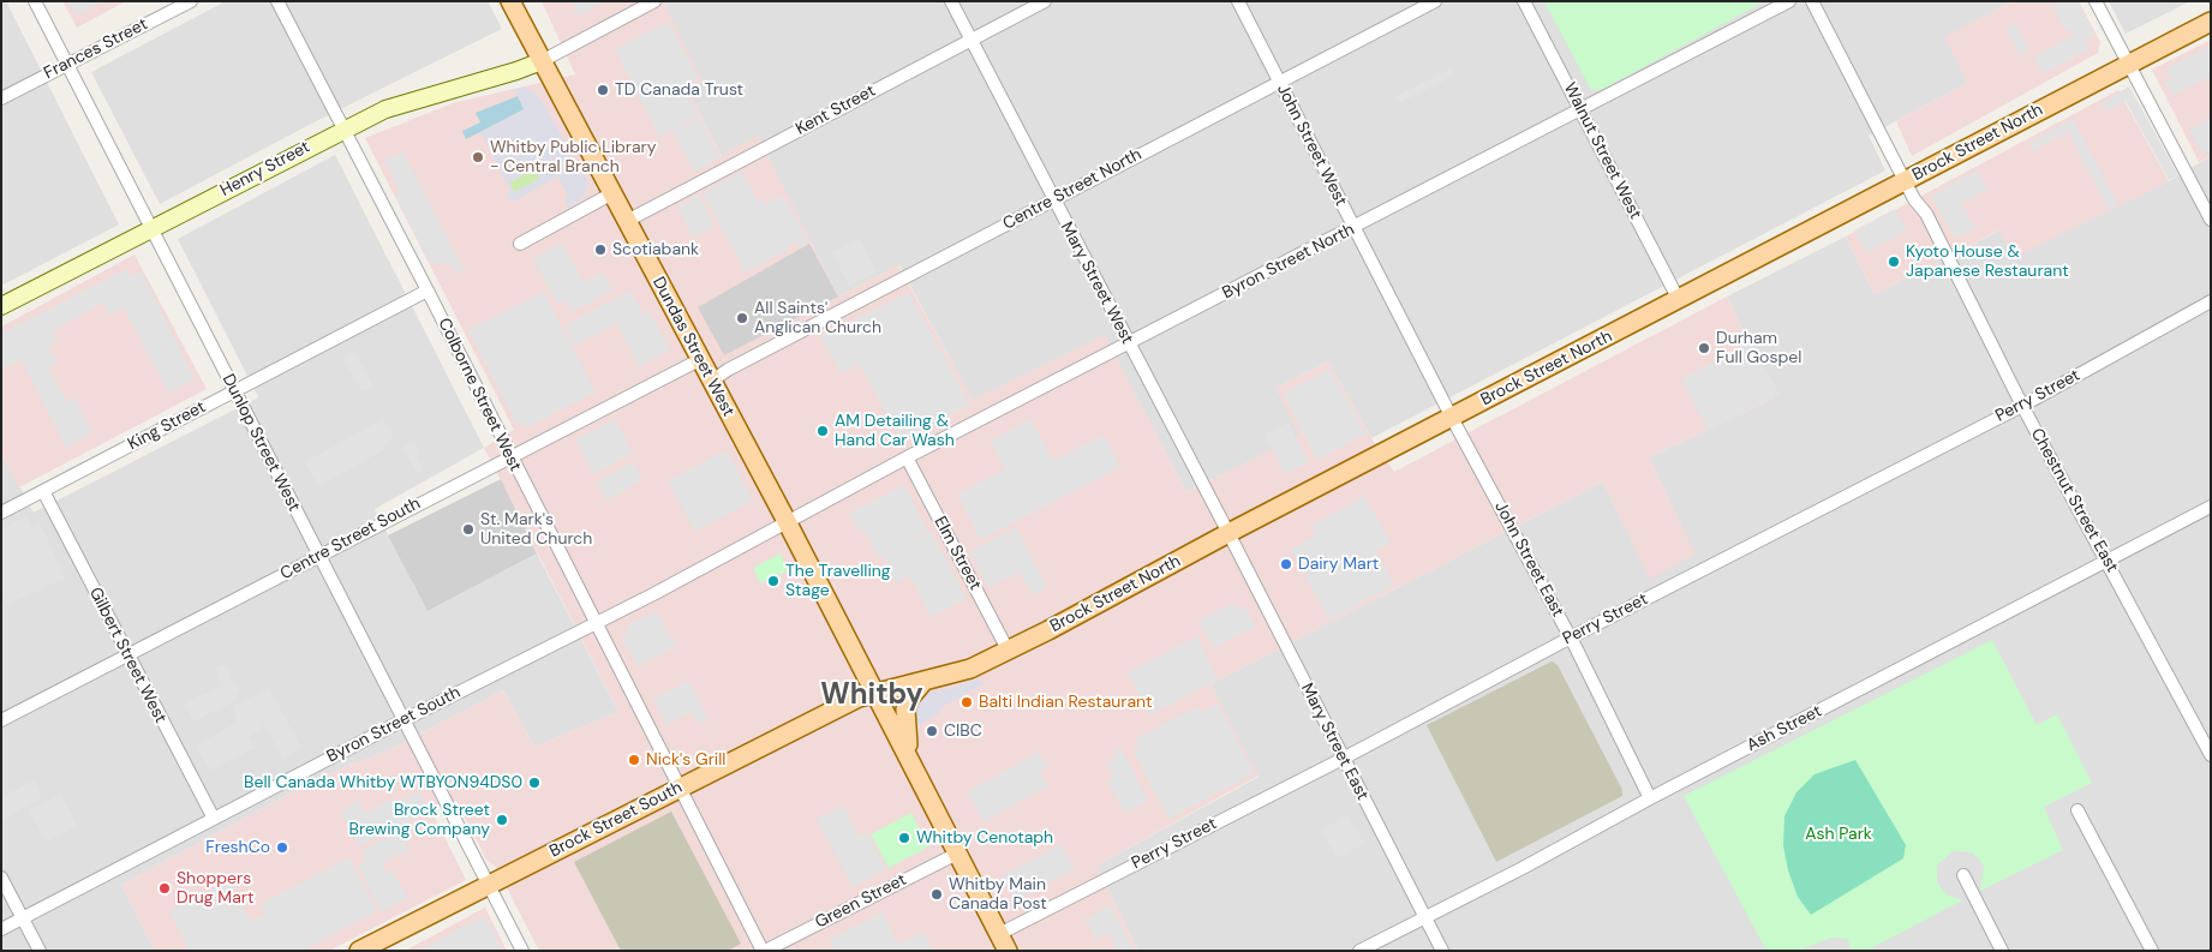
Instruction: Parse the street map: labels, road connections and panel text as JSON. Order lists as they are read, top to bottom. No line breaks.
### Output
{"streets":{"main road":["Brock Street North","Henry Street","Dundas Street West","Brock Street South"],"street":["Frances Street","Kent Street","John Street West","Walnut Street West","Centre Street North","Byron Street North","Mary Street West","Colborne Street West","Perry Street","King Street","Dunlop Street West","Chestnut Street East","Centre Street South","Elm Street","John Street East","Gilbert Street West","Byron Street South","Ash Street","Mary Street East","Green Street"]},"crossings":[["Frances Street","Dunlop Street West"],["Kent Street","Mary Street West"],["Kent Street","Dundas Street West"],["Brock Street North","John Street West"],["Brock Street North","Walnut Street West"],["Brock Street North","Mary Street West"],["Brock Street North","Dundas Street West"],["Brock Street North","Chestnut Street East"],["Brock Street North","Elm Street"],["Brock Street North","John Street East"],["Brock Street North","Mary Street East"],["Brock Street North","Brock Street South"],["John Street West","Centre Street North"],["John Street West","Byron Street North"],["John Street West","John Street East"],["Walnut Street West","Byron Street North"],["Henry Street","Dundas Street West"],["Henry Street","Colborne Street West"],["Henry Street","Dunlop Street West"],["Centre Street North","Mary Street West"],["Centre Street North","Dundas Street West"],["Byron Street North","Mary Street West"],["Byron Street North","Dundas Street West"],["Byron Street North","Elm Street"],["Byron Street North","Byron Street South"],["Mary Street West","Mary Street East"],["Dundas Street West","Perry Street"],["Dundas Street West","Centre Street South"],["Dundas Street West","Byron Street South"],["Dundas Street West","Brock Street South"],["Dundas Street West","Green Street"],["Colborne Street West","King Street"],["Colborne Street West","Centre Street South"],["Colborne Street West","Byron Street South"],["Colborne Street West","Brock Street South"],["Colborne Street West","Green Street"],["Perry Street","Chestnut Street East"],["Perry Street","John Street East"],["Perry Street","Mary Street East"],["King Street","Dunlop Street West"],["King Street","Gilbert Street West"],["Dunlop Street West","Centre Street South"],["Dunlop Street West","Byron Street South"],["Dunlop Street West","Brock Street South"],["Chestnut Street East","Ash Street"],["Centre Street South","Gilbert Street West"],["John Street East","Ash Street"],["Gilbert Street West","Byron Street South"],["Ash Street","Mary Street East"]],"districts":["Whitby"],"parks":["Ash Park"],"places":["TD Canada Trust","Whitby Public Library - Central Branch","Scotiabank","Kyoto House & Japanese Restaurant","All Saints' Anglican Church","Durham Full Gospel","AM Detailing & Hand Car Wash","St. Mark's United Church","Dairy Mart","The Travelling Stage","Balti Indian Restaurant","CIBC","Nick's Grill","Bell Canada Whitby WTBYON94DS0","Brock Street Brewing Company","Whitby Cenotaph","FreshCo","Shoppers Drug Mart","Whitby Main Canada Post"]}
